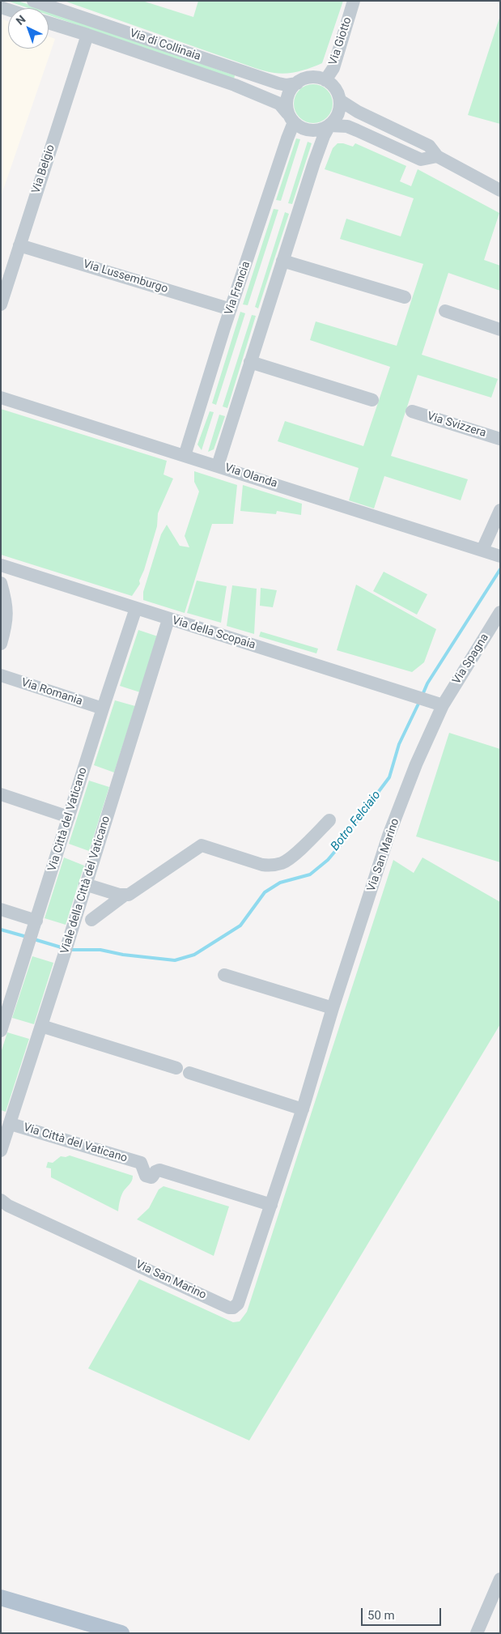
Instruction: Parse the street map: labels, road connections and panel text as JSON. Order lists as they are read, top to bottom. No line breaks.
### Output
{"streets":{"street":["Via Giotto","Via di Collinaia","Via Belgio","Via Lussemburgo","Via Francia","Via Svizzera","Via Olanda","Via della Scopaia","Via Spagna","Via Romania","Via Città del Vaticano","Via San Marino","Viale della Città del Vaticano"]},"crossings":[["Via Giotto","Via di Collinaia"],["Via Giotto","Via Francia"],["Via di Collinaia","Via Belgio"],["Via di Collinaia","Via Francia"],["Via Belgio","Via Lussemburgo"],["Via Lussemburgo","Via Francia"],["Via Francia","Via Olanda"],["Via della Scopaia","Via Spagna"],["Via della Scopaia","Via Città del Vaticano"],["Via della Scopaia","Via San Marino"],["Via della Scopaia","Viale della Città del Vaticano"],["Via Spagna","Via San Marino"],["Via Romania","Via Città del Vaticano"],["Via Città del Vaticano","Via San Marino"],["Via Città del Vaticano","Viale della Città del Vaticano"]],"water":["Botro Felciaio"],"scale_bar":"50 m","north":"top left"}
